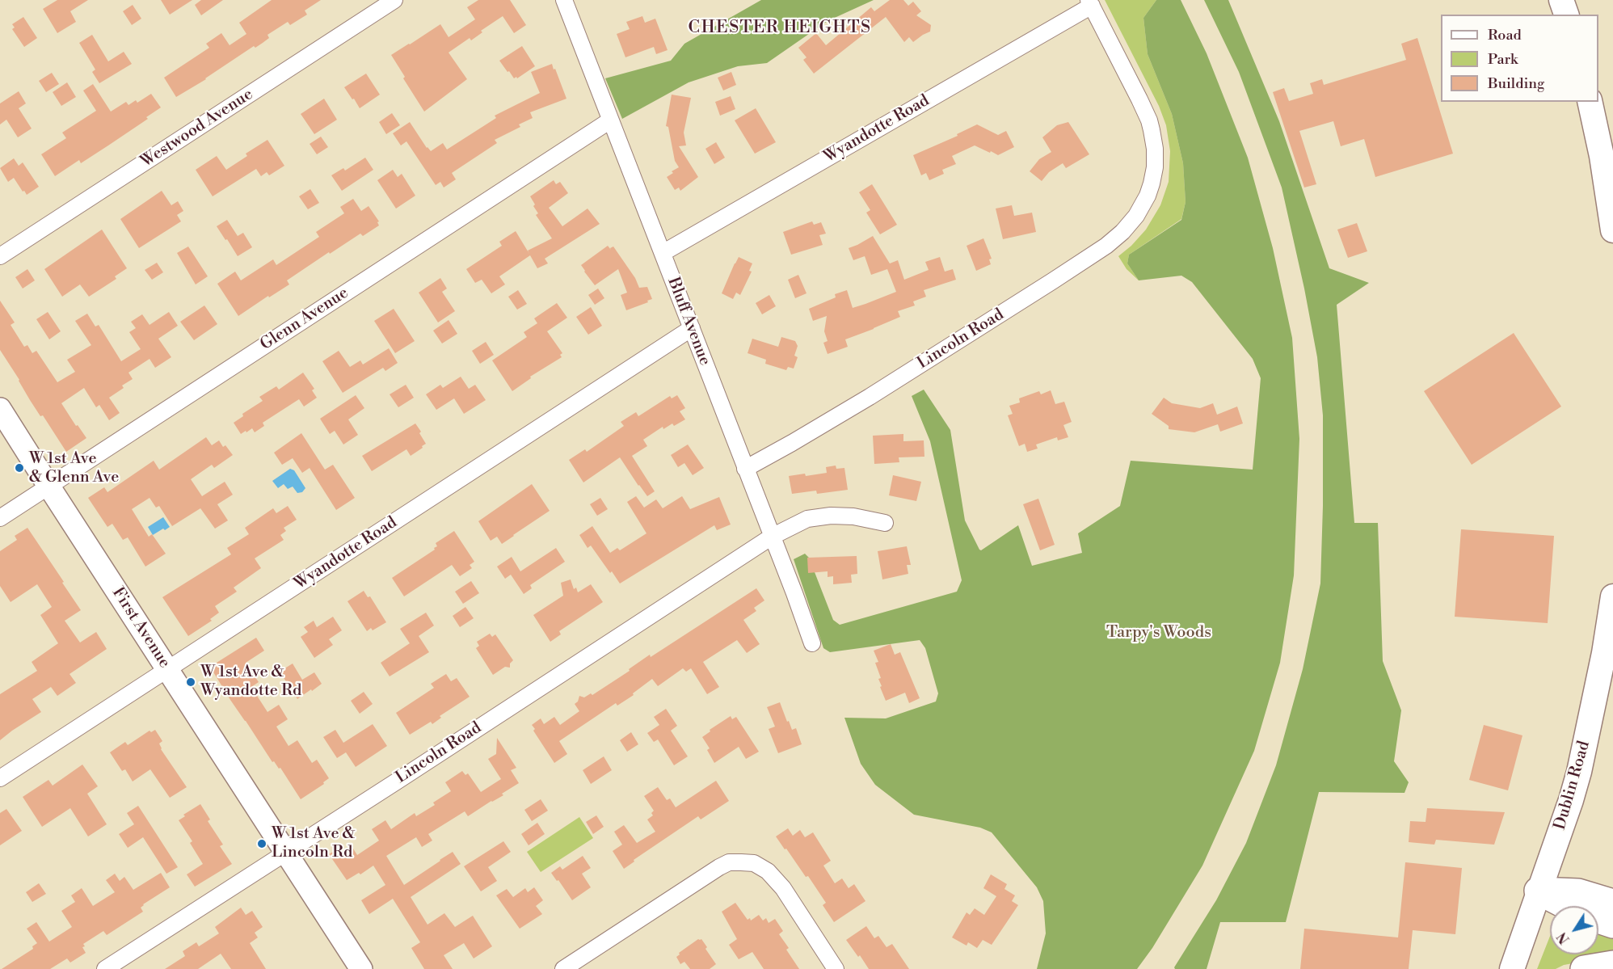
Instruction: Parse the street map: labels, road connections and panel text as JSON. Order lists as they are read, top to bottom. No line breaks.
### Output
{"streets":{"main road":["Dublin Road"],"street":["Westwood Avenue","Wyandotte Road","Glenn Avenue","Bluff Avenue","Lincoln Road","First Avenue"]},"crossings":[["Wyandotte Road","Bluff Avenue"],["Wyandotte Road","Lincoln Road"],["Wyandotte Road","First Avenue"],["Glenn Avenue","Bluff Avenue"],["Glenn Avenue","First Avenue"],["Bluff Avenue","Lincoln Road"],["Lincoln Road","First Avenue"]],"districts":["CHESTER HEIGHTS"],"parks":["Tarpy's Woods"],"places":["W 1st Ave & Glenn Ave","W 1st Ave & Wyandotte Rd","W 1st Ave & Lincoln Rd"],"legend":["Road","Park","Building"],"north":"bottom left"}
